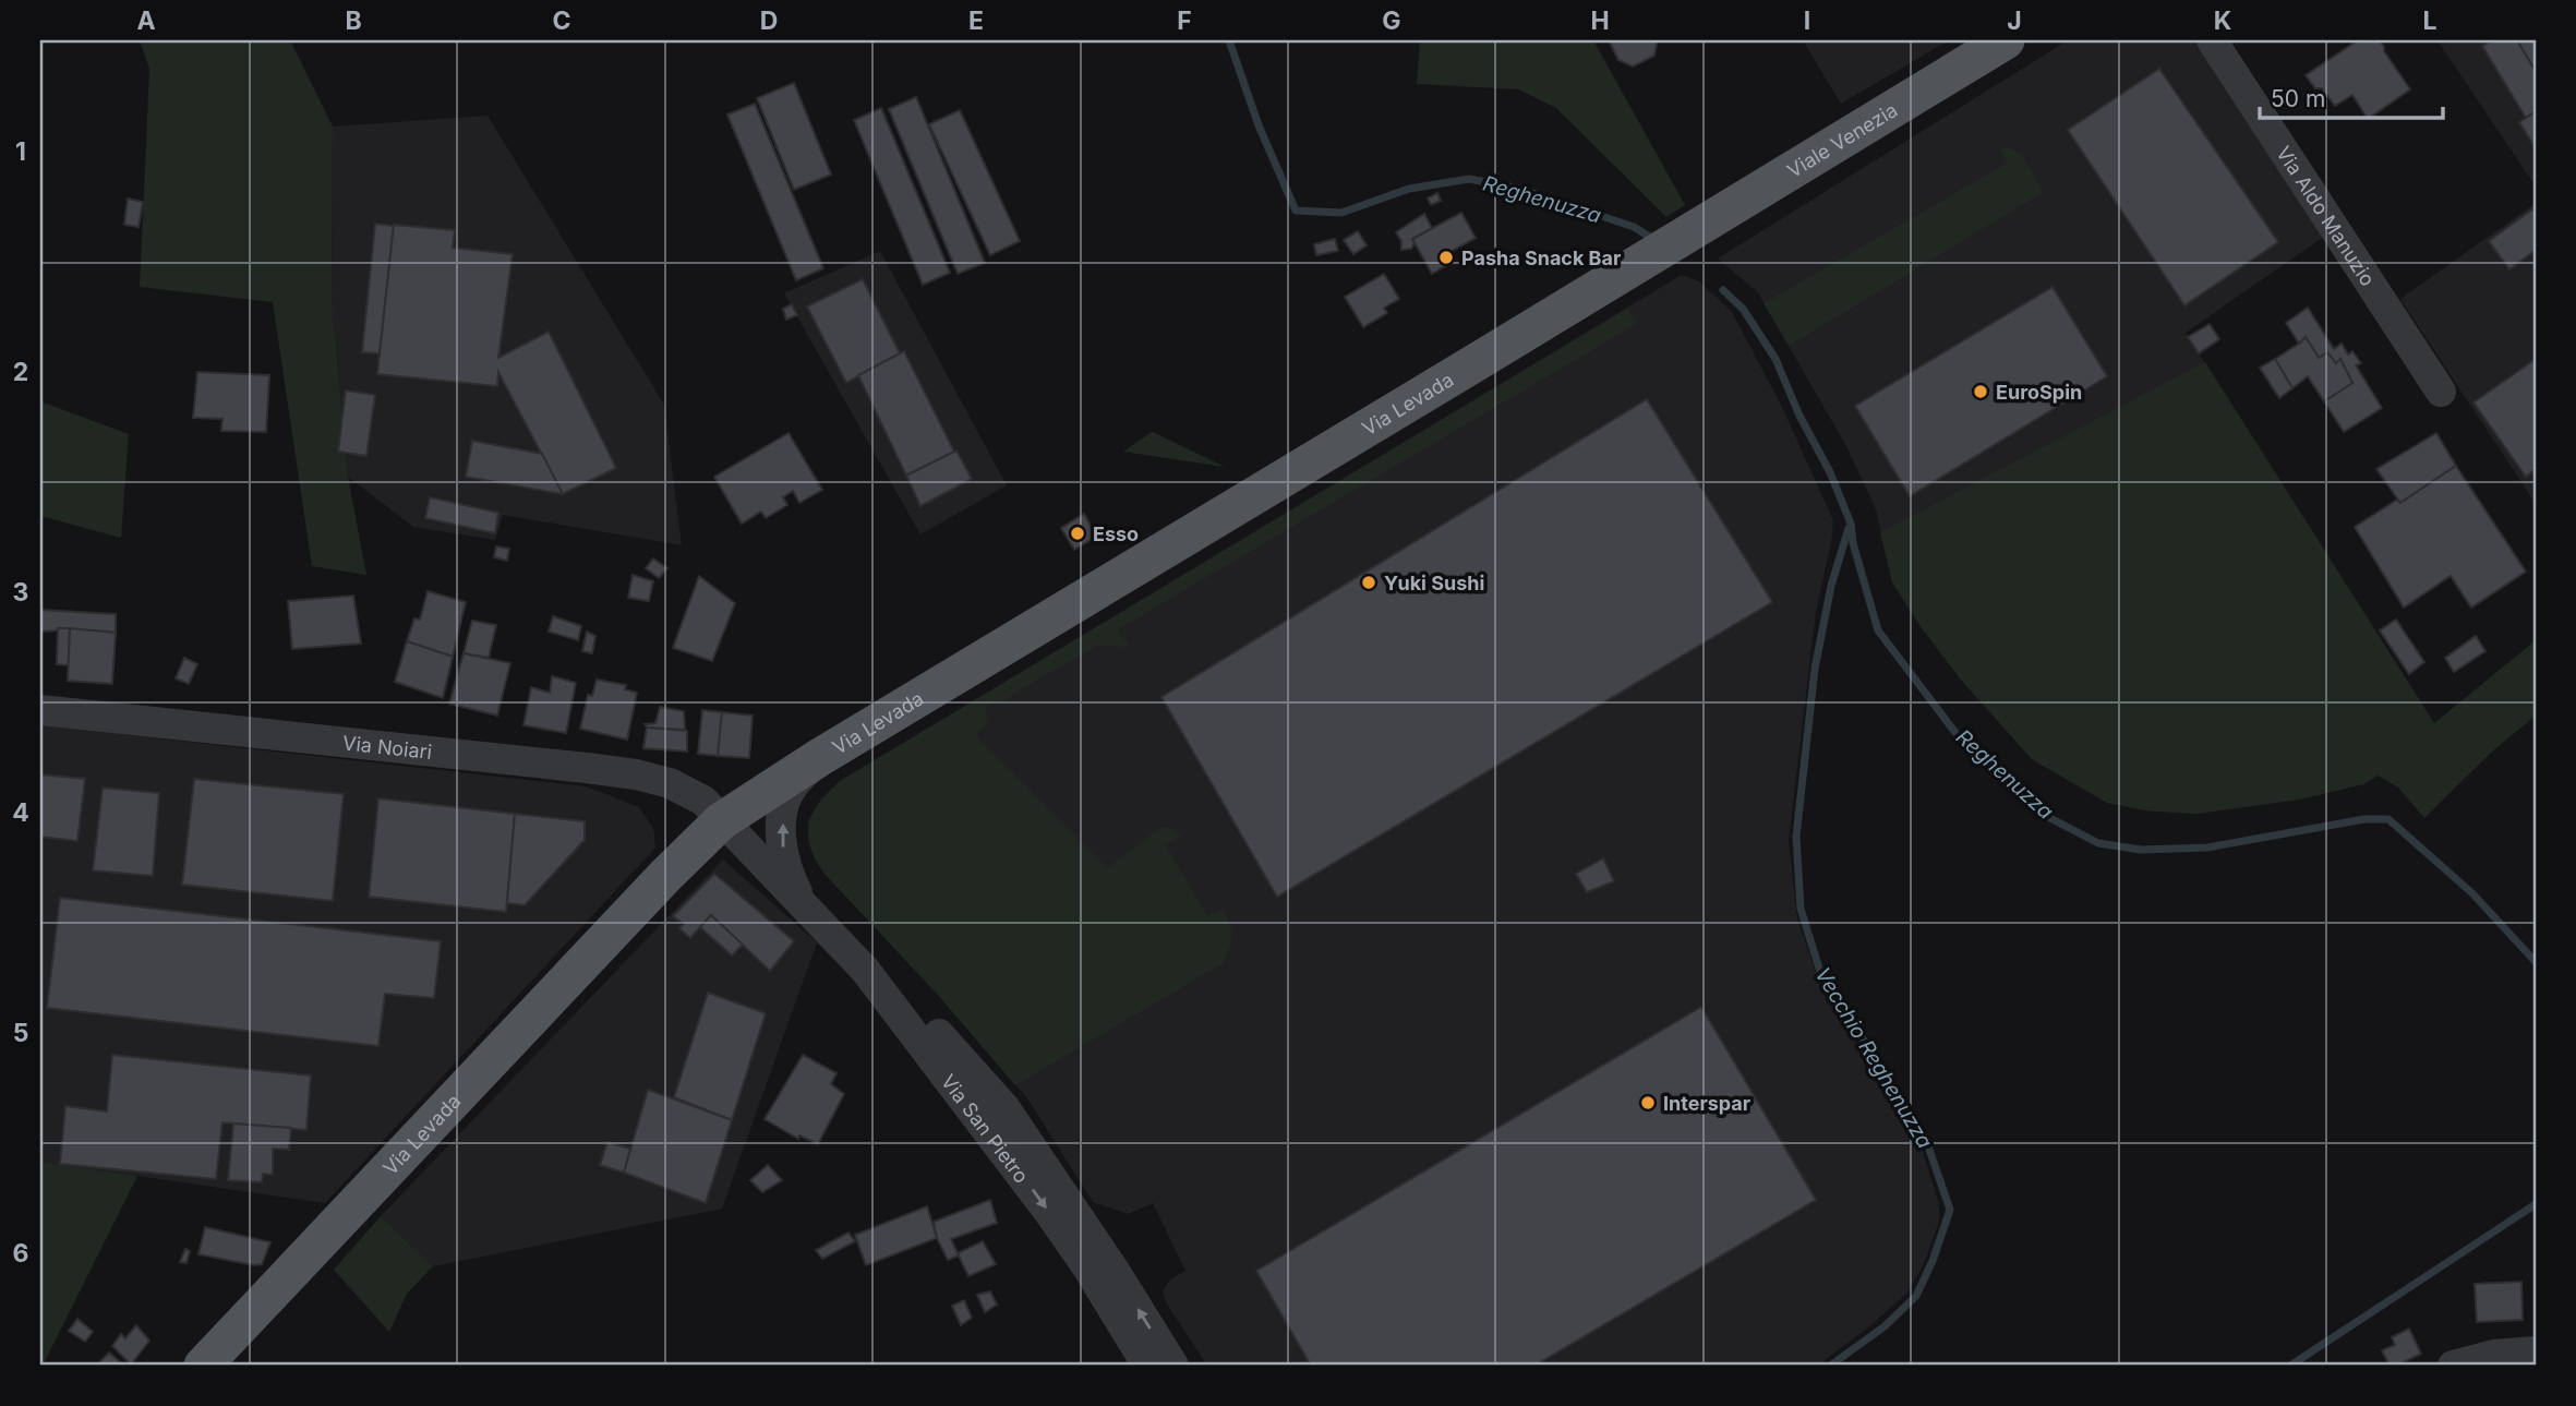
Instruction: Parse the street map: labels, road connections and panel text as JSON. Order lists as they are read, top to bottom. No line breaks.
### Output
{"streets":{"main road":["Viale Venezia","Via Levada"],"street":["Via Aldo Manuzio","Via Noiari","Via San Pietro"]},"crossings":[["Viale Venezia","Via Levada"],["Via Levada","Via Noiari"],["Via Levada","Via San Pietro"],["Via Noiari","Via San Pietro"]],"water":["Reghenuzza","Vecchio Reghenuzza"],"places":["Pasha Snack Bar","EuroSpin","Esso","Yuki Sushi","Interspar"],"scale_bar":"50 m","grid":{"columns":["A","B","C","D","E","F","G","H","I","J","K","L"],"rows":["1","2","3","4","5","6"]}}
